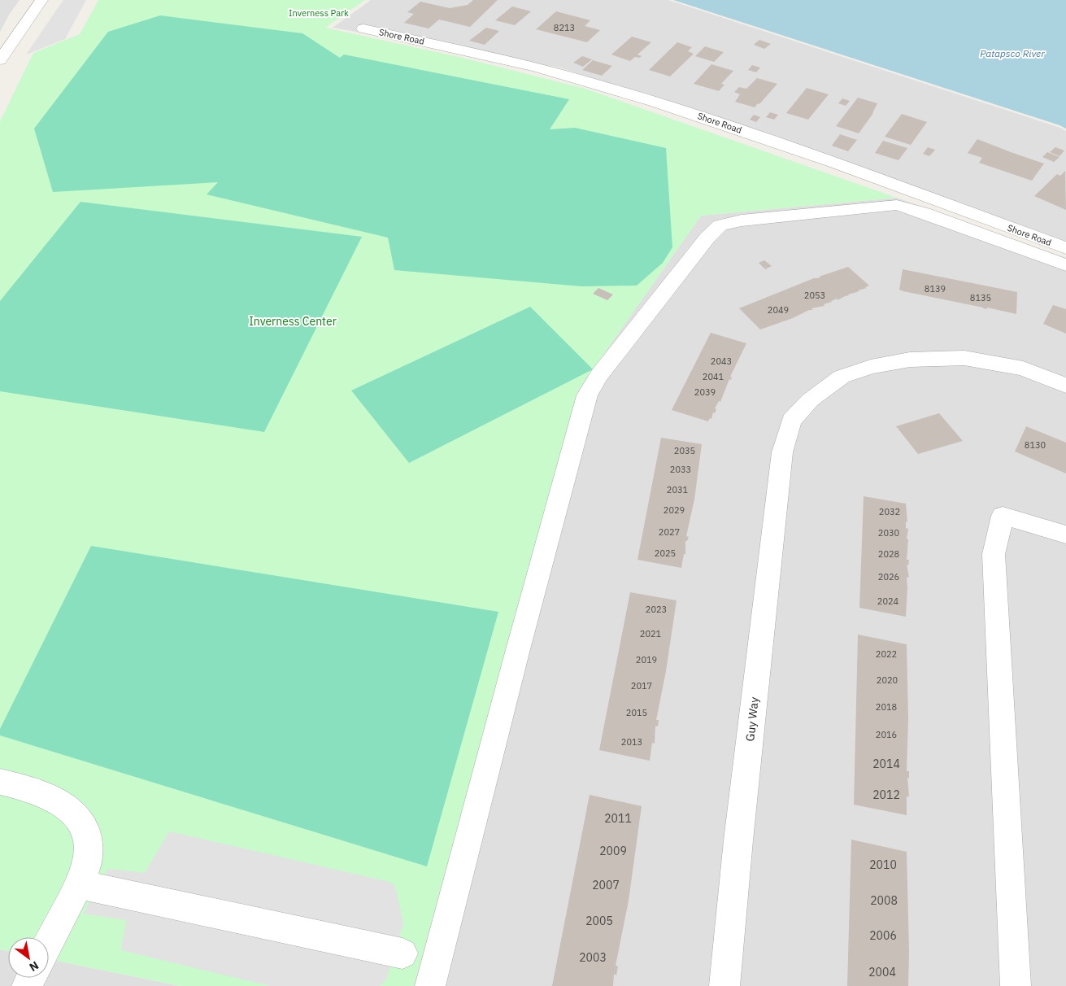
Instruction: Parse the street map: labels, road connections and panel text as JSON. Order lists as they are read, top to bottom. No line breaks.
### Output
{"streets":{"street":["Shore Road","Guy Way"]},"water":["Patapsco River"],"parks":["Inverness Park","Inverness Center"],"house_numbers":["8213","8139","2053","8135","2049","2043","2041","2039","8130","2035","2033","2031","2029","2032","2027","2030","2025","2028","2026","2024","2023","2021","2022","2019","2020","2017","2018","2015","2016","2013","2014","2012","2011","2009","2010","2007","2008","2005","2006","2003","2004"],"north":"bottom right"}
